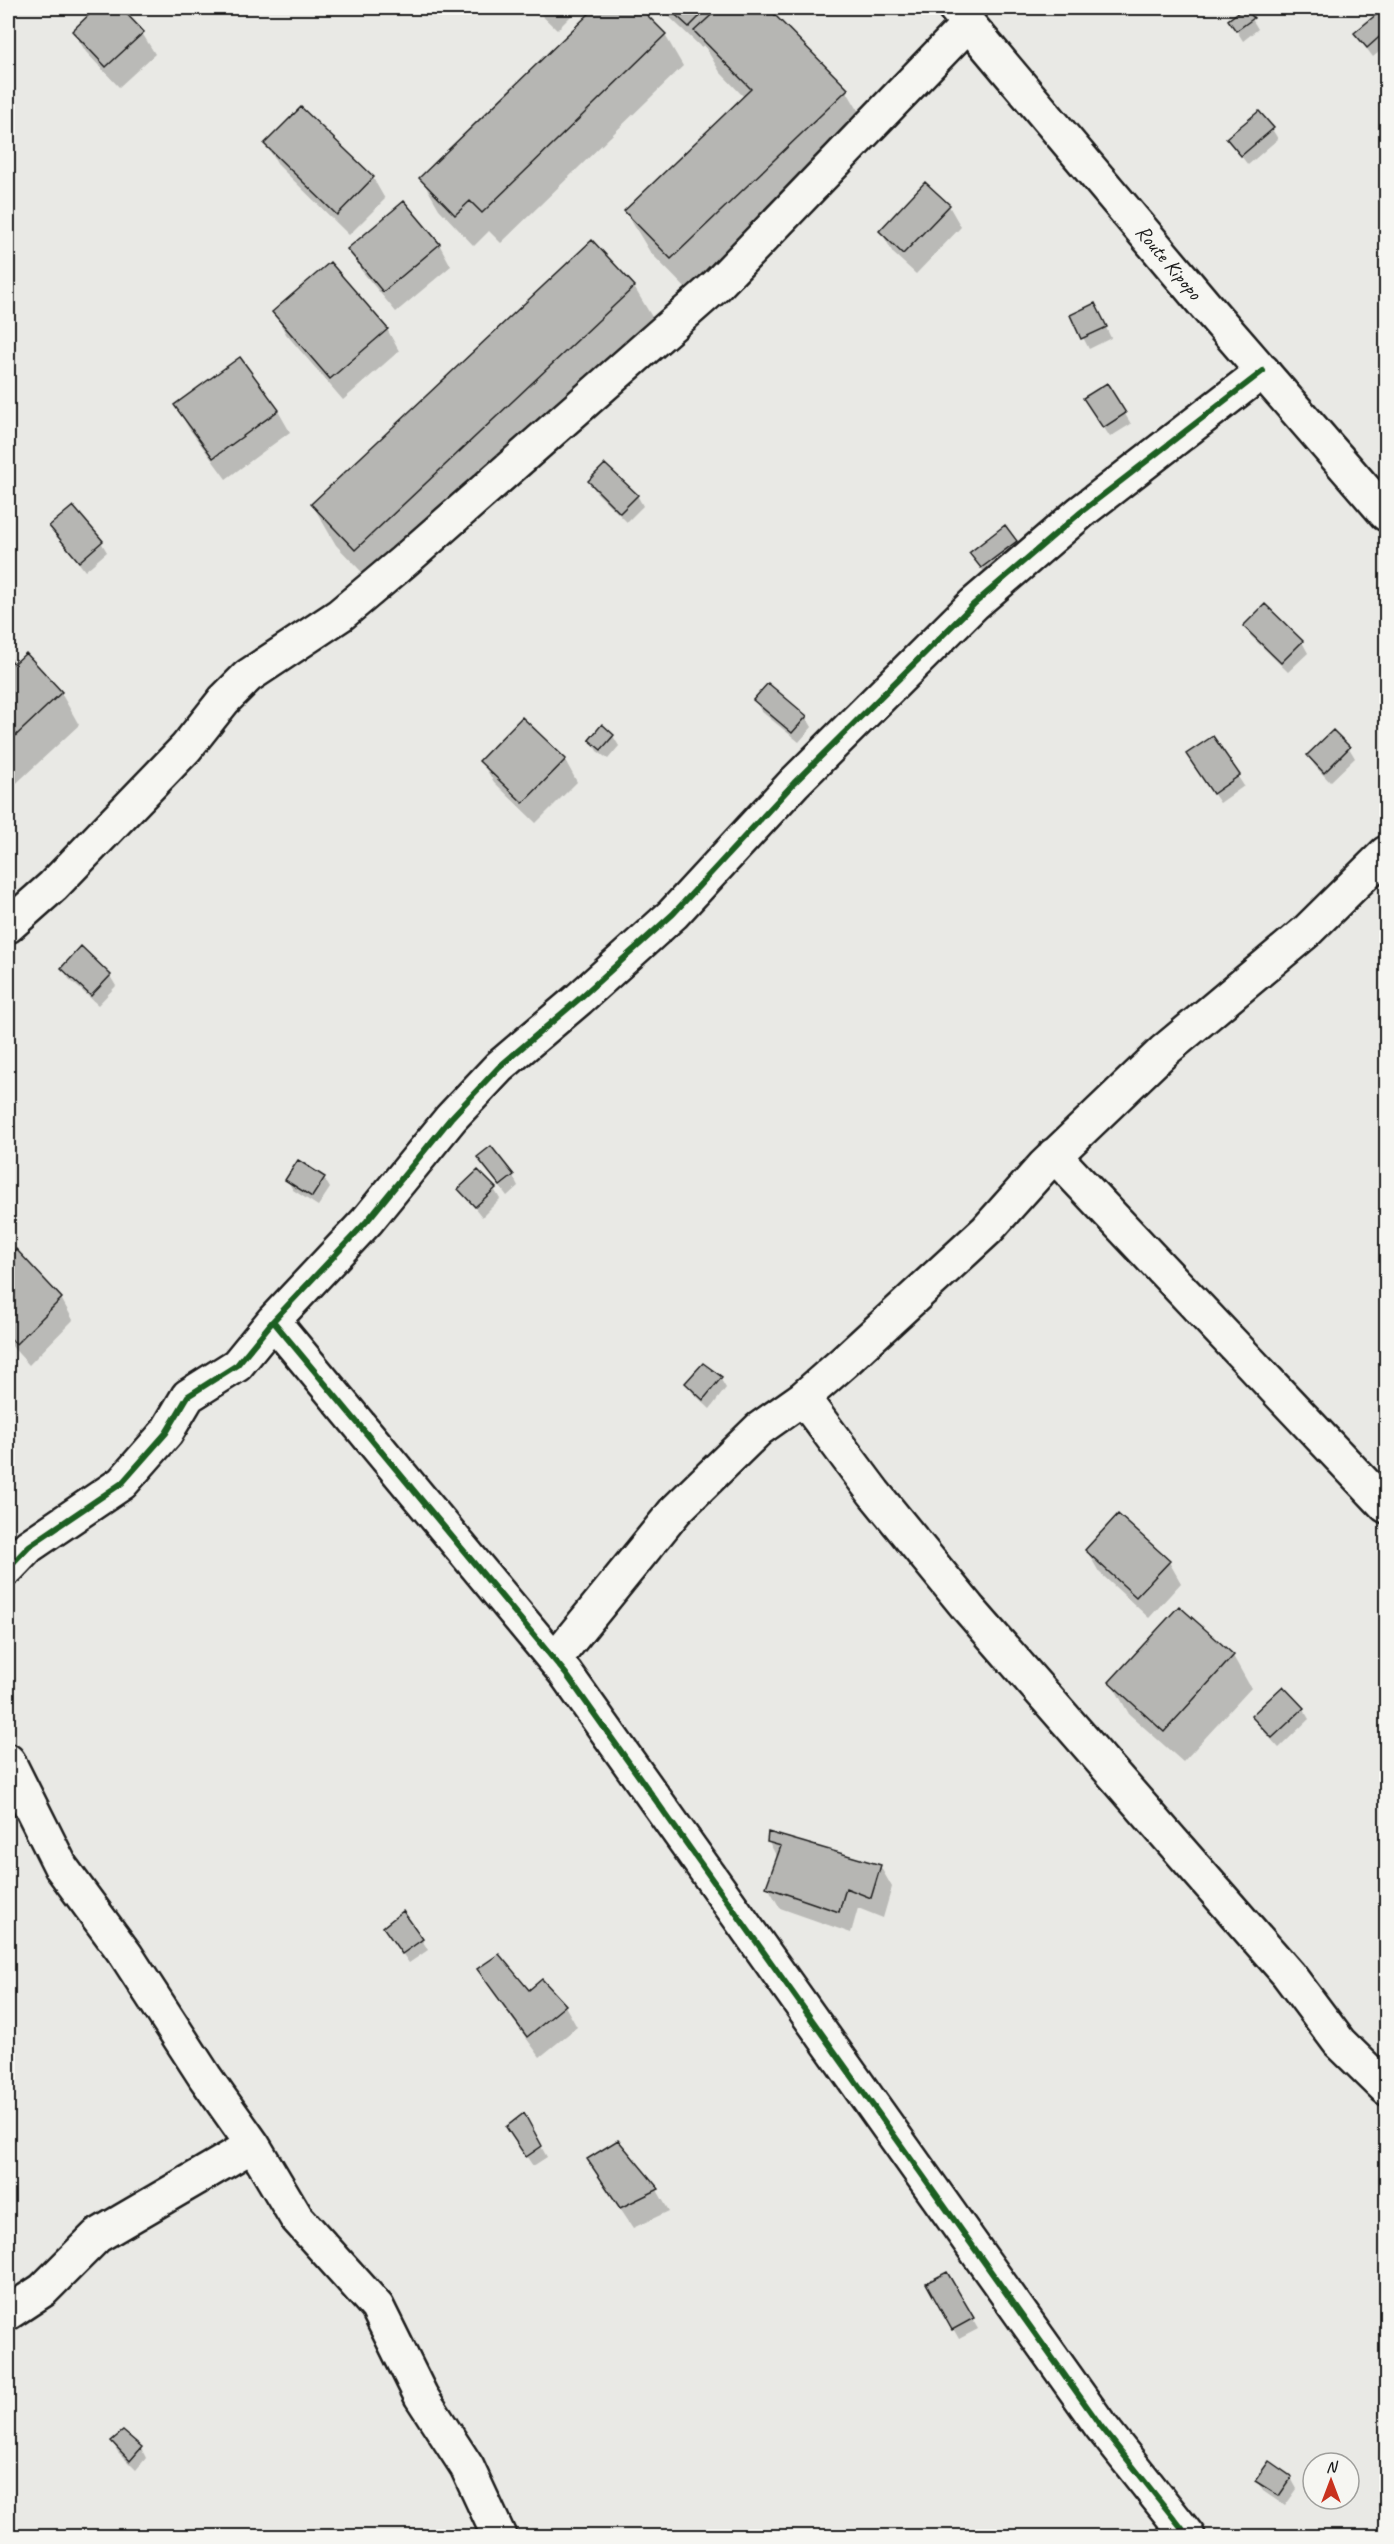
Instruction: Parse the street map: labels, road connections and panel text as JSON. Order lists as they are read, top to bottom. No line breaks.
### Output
{"streets":{"street":["Route Kipopo"]},"north":"top"}
